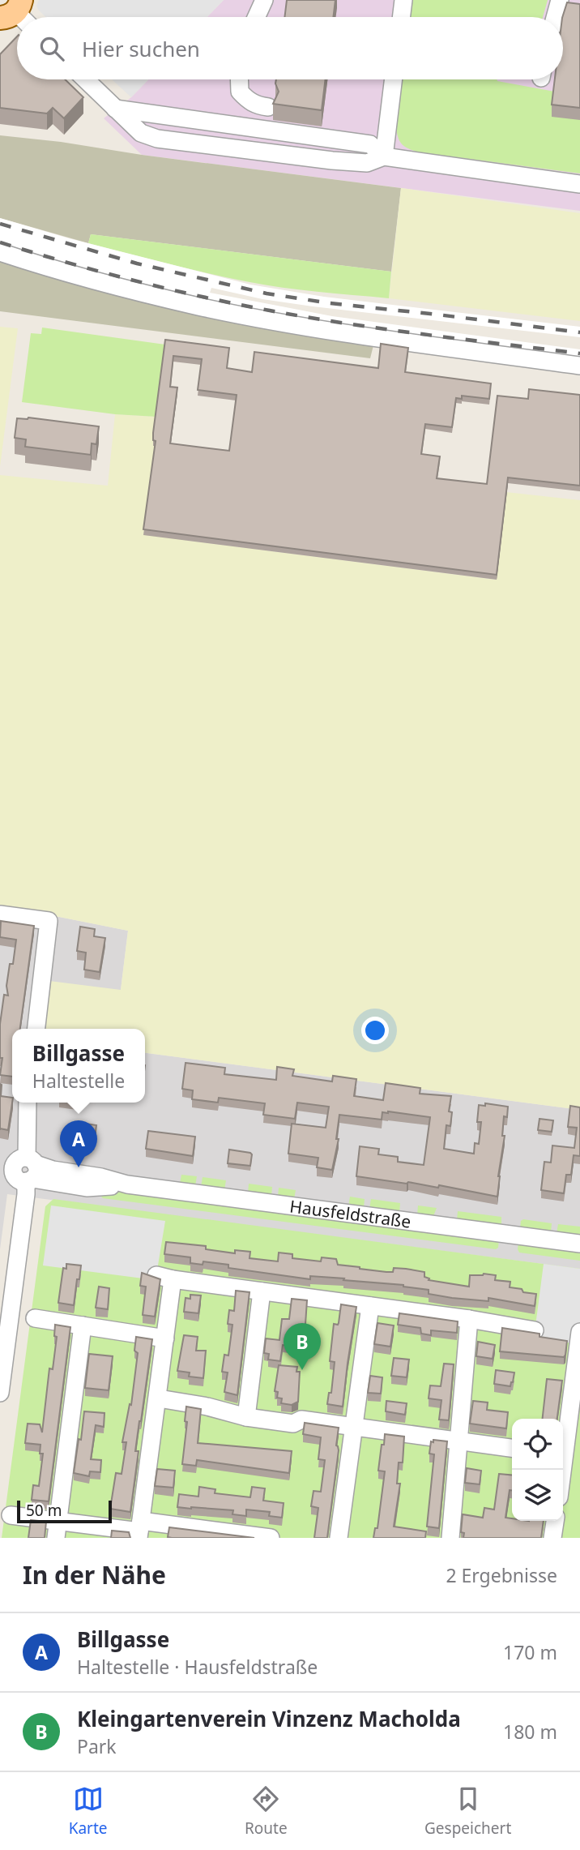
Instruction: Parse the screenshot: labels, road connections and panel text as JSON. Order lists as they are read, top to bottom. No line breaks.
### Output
{"streets":{"street":["Hausfeldstraße"]},"scale_bar":"50 m","page":{"search":"Hier suchen","popup":["Billgasse","Haltestelle"],"pins":["A","B"],"scale":"50 m","heading":["In der Nähe","2 Ergebnisse"],"list":[{"mark":"A","name":"Billgasse","note":"Haltestelle · Hausfeldstraße","value":"170 m"},{"mark":"B","name":"Kleingartenverein Vinzenz Macholda","note":"Park","value":"180 m"}],"nav":["Karte","Route","Gespeichert"]}}
